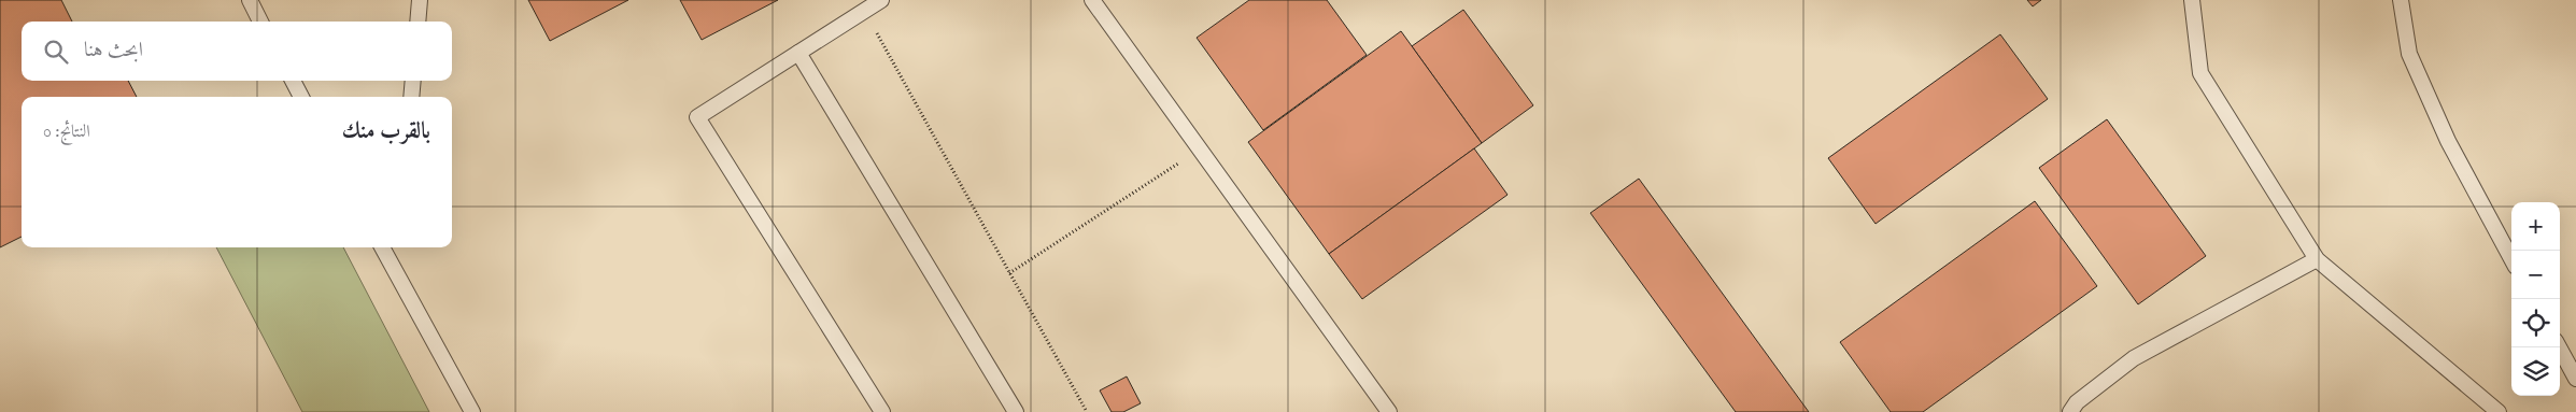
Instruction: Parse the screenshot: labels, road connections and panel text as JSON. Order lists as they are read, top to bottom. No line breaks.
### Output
{"page":{"search":"ابحث هنا","heading":["بالقرب منك","النتائج: 0"],"map_buttons":["+","−"]}}
